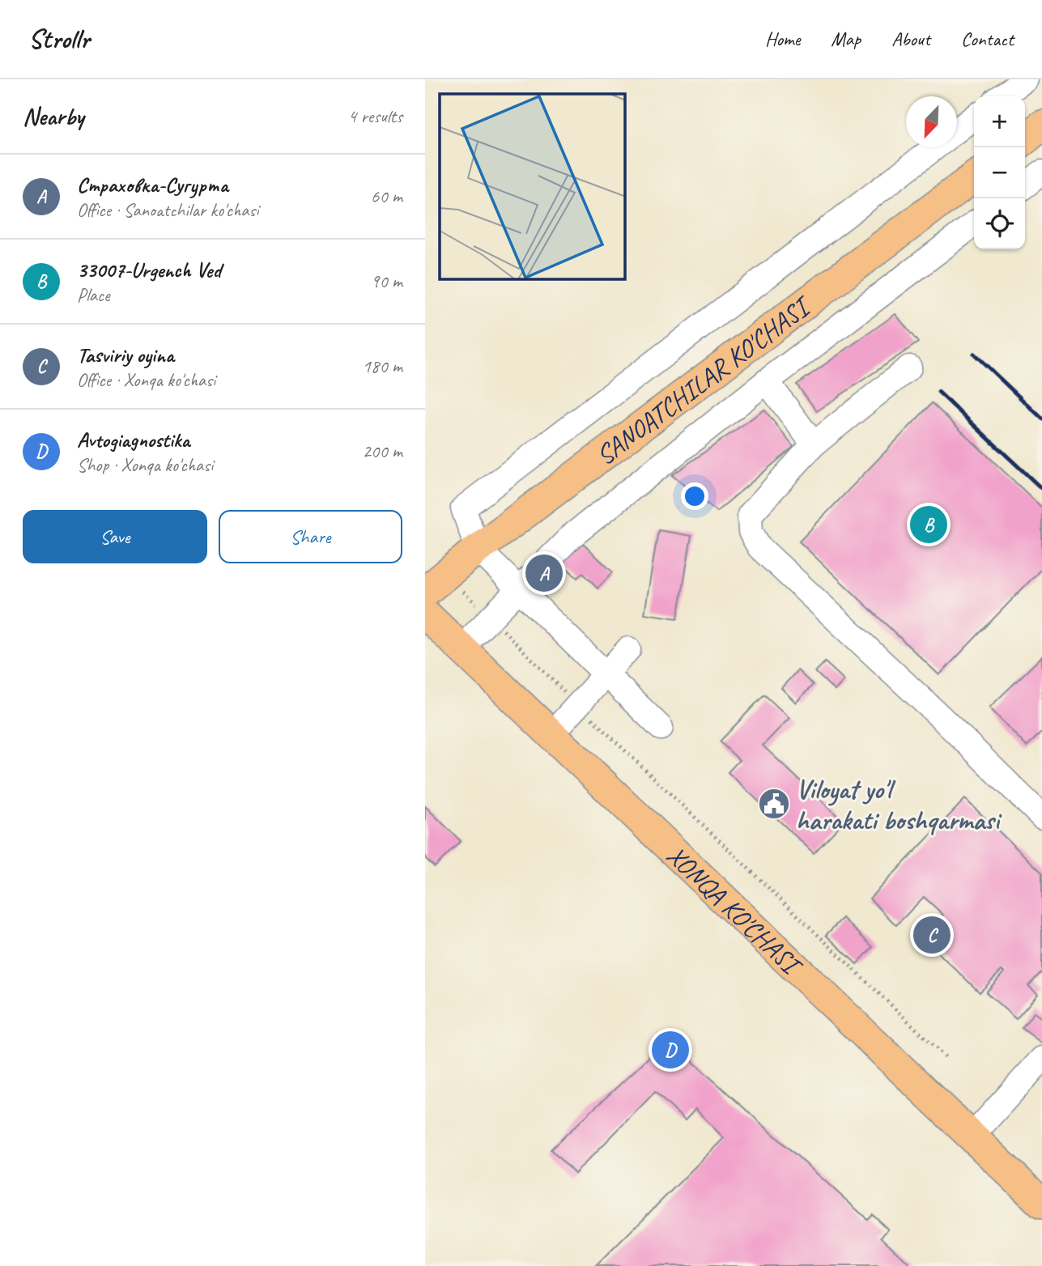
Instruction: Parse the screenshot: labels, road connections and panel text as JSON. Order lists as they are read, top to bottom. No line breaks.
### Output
{"streets":{"main road":["SANOATCHILAR KO'CHASI","XONQA KO'CHASI"]},"places":{"public building":["Viloyat yo'l harakati boshqarmasi"]},"north":"bottom left","page":{"header":"Strollr","nav":["Home","Map","About","Contact"],"heading":["Nearby","4 results"],"map_buttons":["+","−"],"list":[{"mark":"A","name":"Страховка-Сугурта","note":"Office · Sanoatchilar ko'chasi","value":"60 m"},{"mark":"B","name":"33007-Urgench Ved","note":"Place","value":"90 m"},{"mark":"C","name":"Tasviriy oyina","note":"Office · Xonqa ko'chasi","value":"180 m"},{"mark":"D","name":"Avtogiagnostika","note":"Shop · Xonqa ko'chasi","value":"200 m"}],"buttons":["Save","Share"],"pins":["B","A","C","D"]}}
